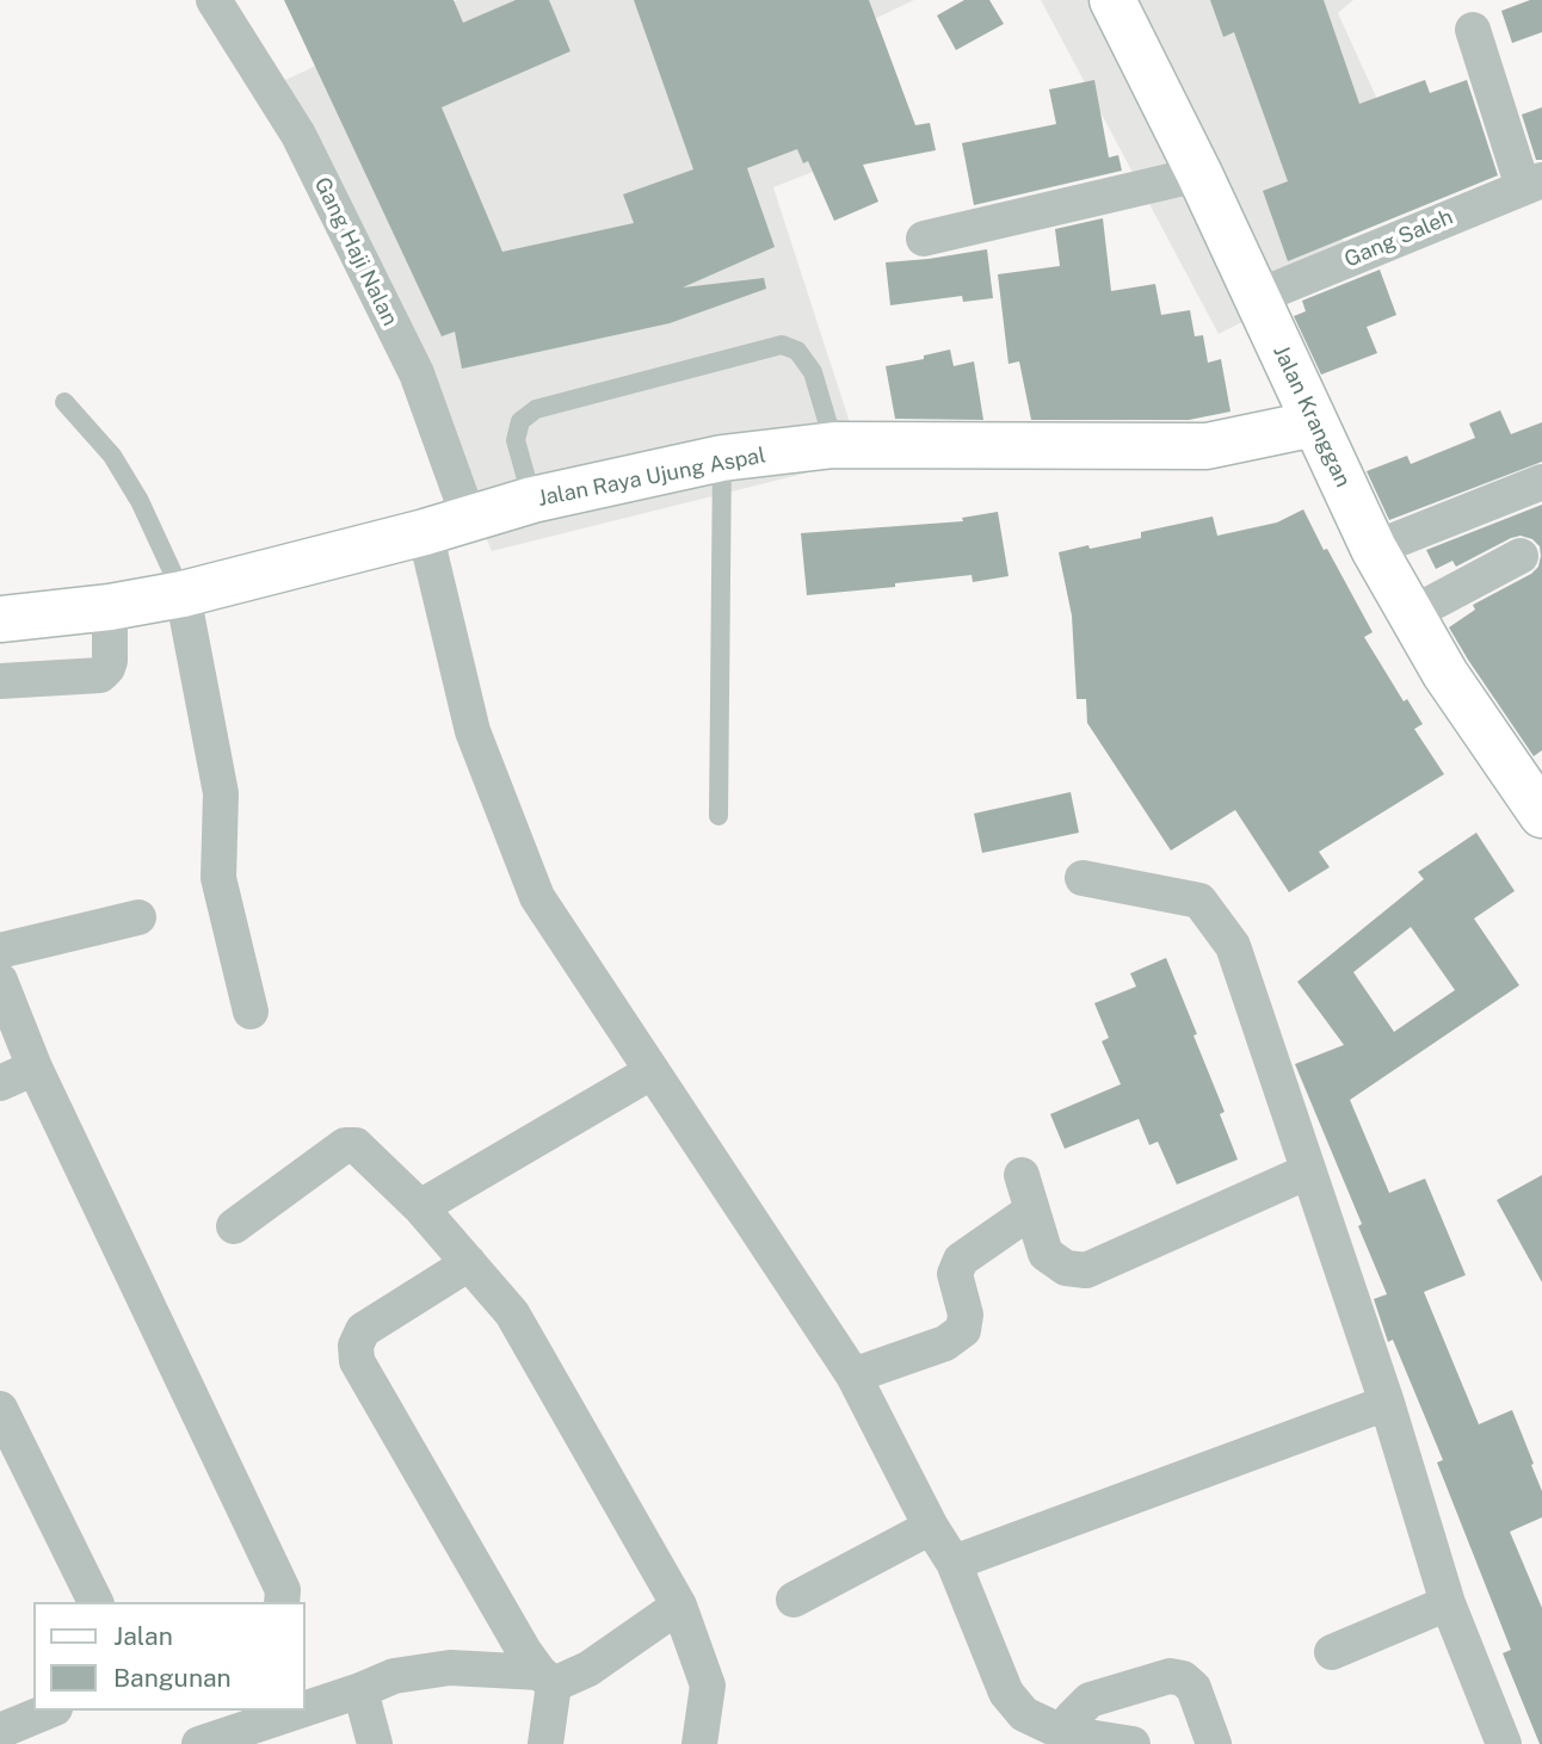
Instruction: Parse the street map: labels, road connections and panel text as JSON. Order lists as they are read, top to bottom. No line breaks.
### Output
{"streets":{"street":["Gang Saleh","Gang Haji Nalan","Jalan Kranggan","Jalan Raya Ujung Aspal"]},"crossings":[["Gang Saleh","Jalan Kranggan"],["Gang Haji Nalan","Jalan Raya Ujung Aspal"],["Jalan Kranggan","Jalan Raya Ujung Aspal"]],"legend":["Jalan","Bangunan"]}
